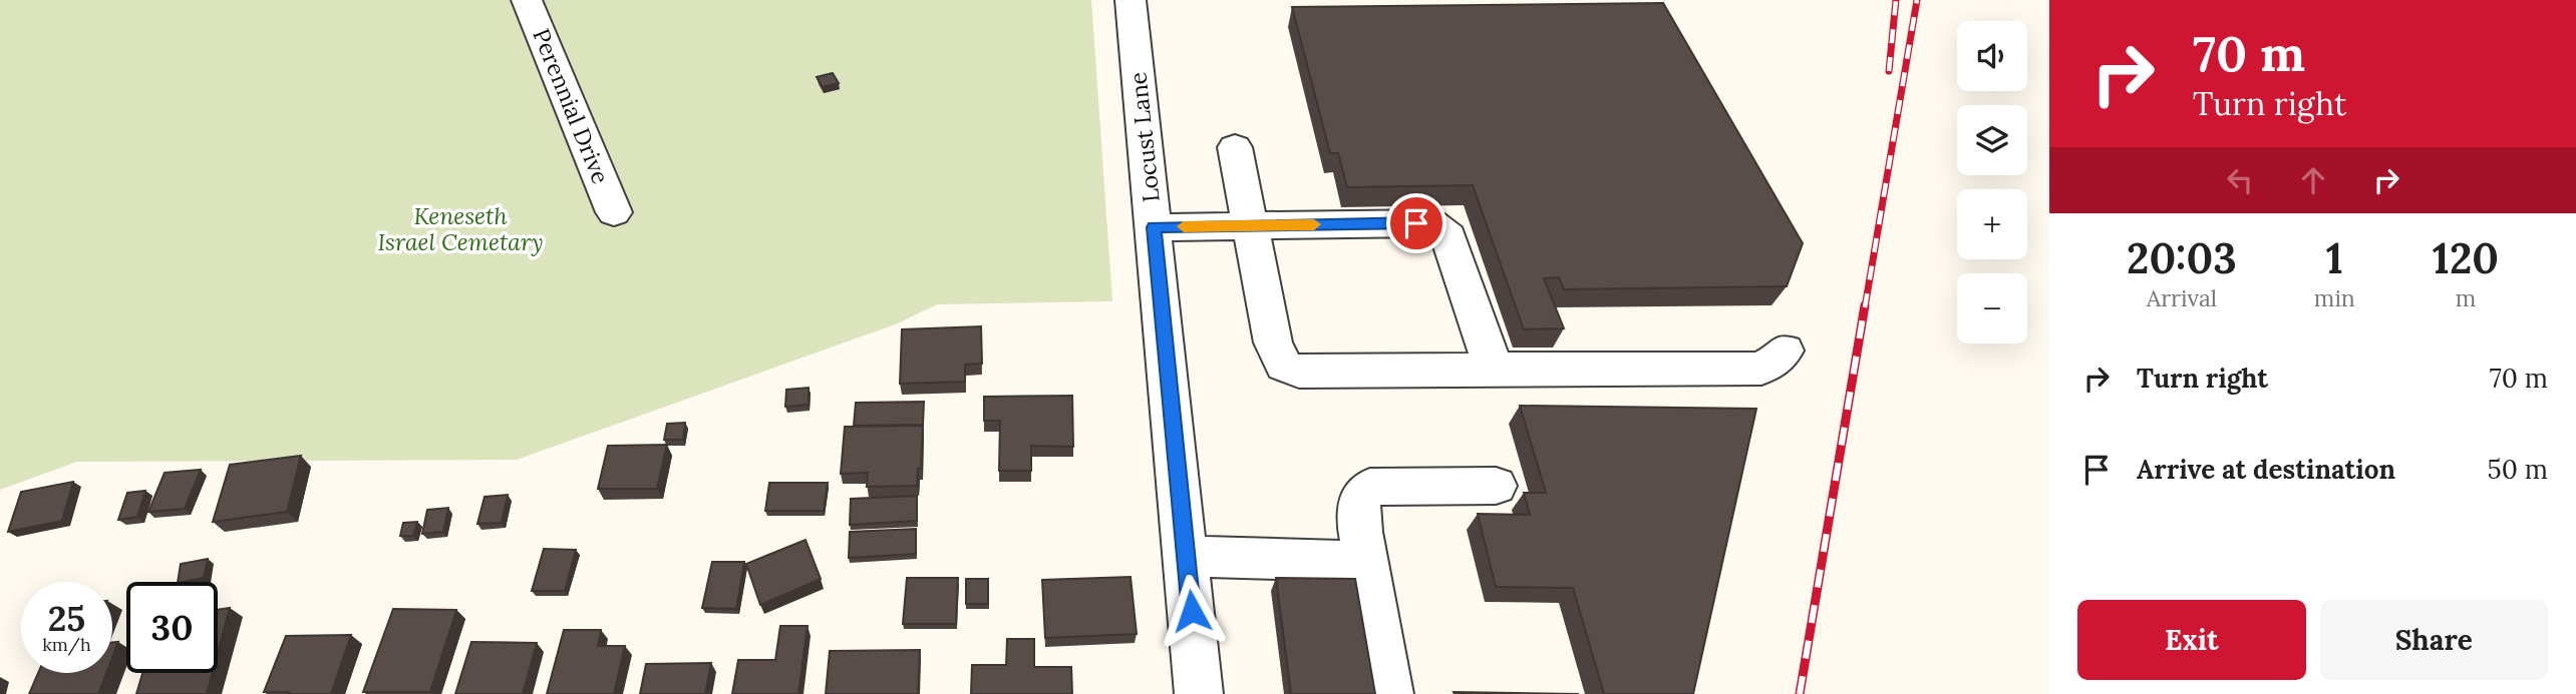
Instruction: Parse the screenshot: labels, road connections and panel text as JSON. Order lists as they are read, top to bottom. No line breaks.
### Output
{"streets":{"street":["Perennial Drive","Locust Lane"]},"parks":["Keneseth Israel Cemetary"],"page":{"turn":["70 m","Turn right"],"map_buttons":["+","−"],"eta":["20:03","Arrival","1","min","120","m"],"list":[{"name":"Turn right","value":"70 m"},{"name":"Arrive at destination","value":"50 m"}],"speed":"25 km/h","limit":"30","buttons":["Exit","Share"]}}
